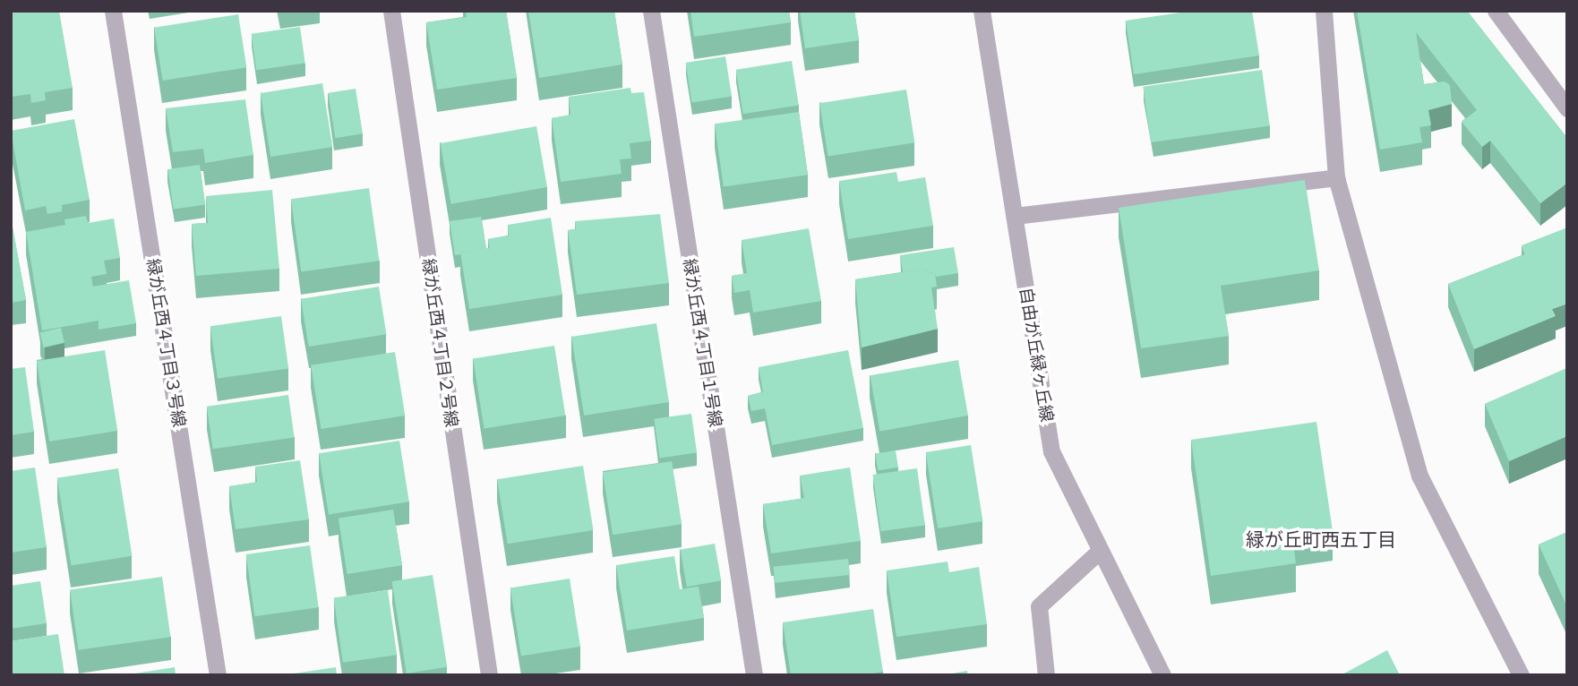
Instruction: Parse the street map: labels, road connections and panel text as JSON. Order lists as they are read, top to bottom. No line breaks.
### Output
{"streets":{"street":["緑が丘西４丁目３号線","緑が丘西４丁目２号線","緑が丘西４丁目１号線","自由が丘緑ヶ丘線"]},"districts":["緑が丘町西五丁目"]}
